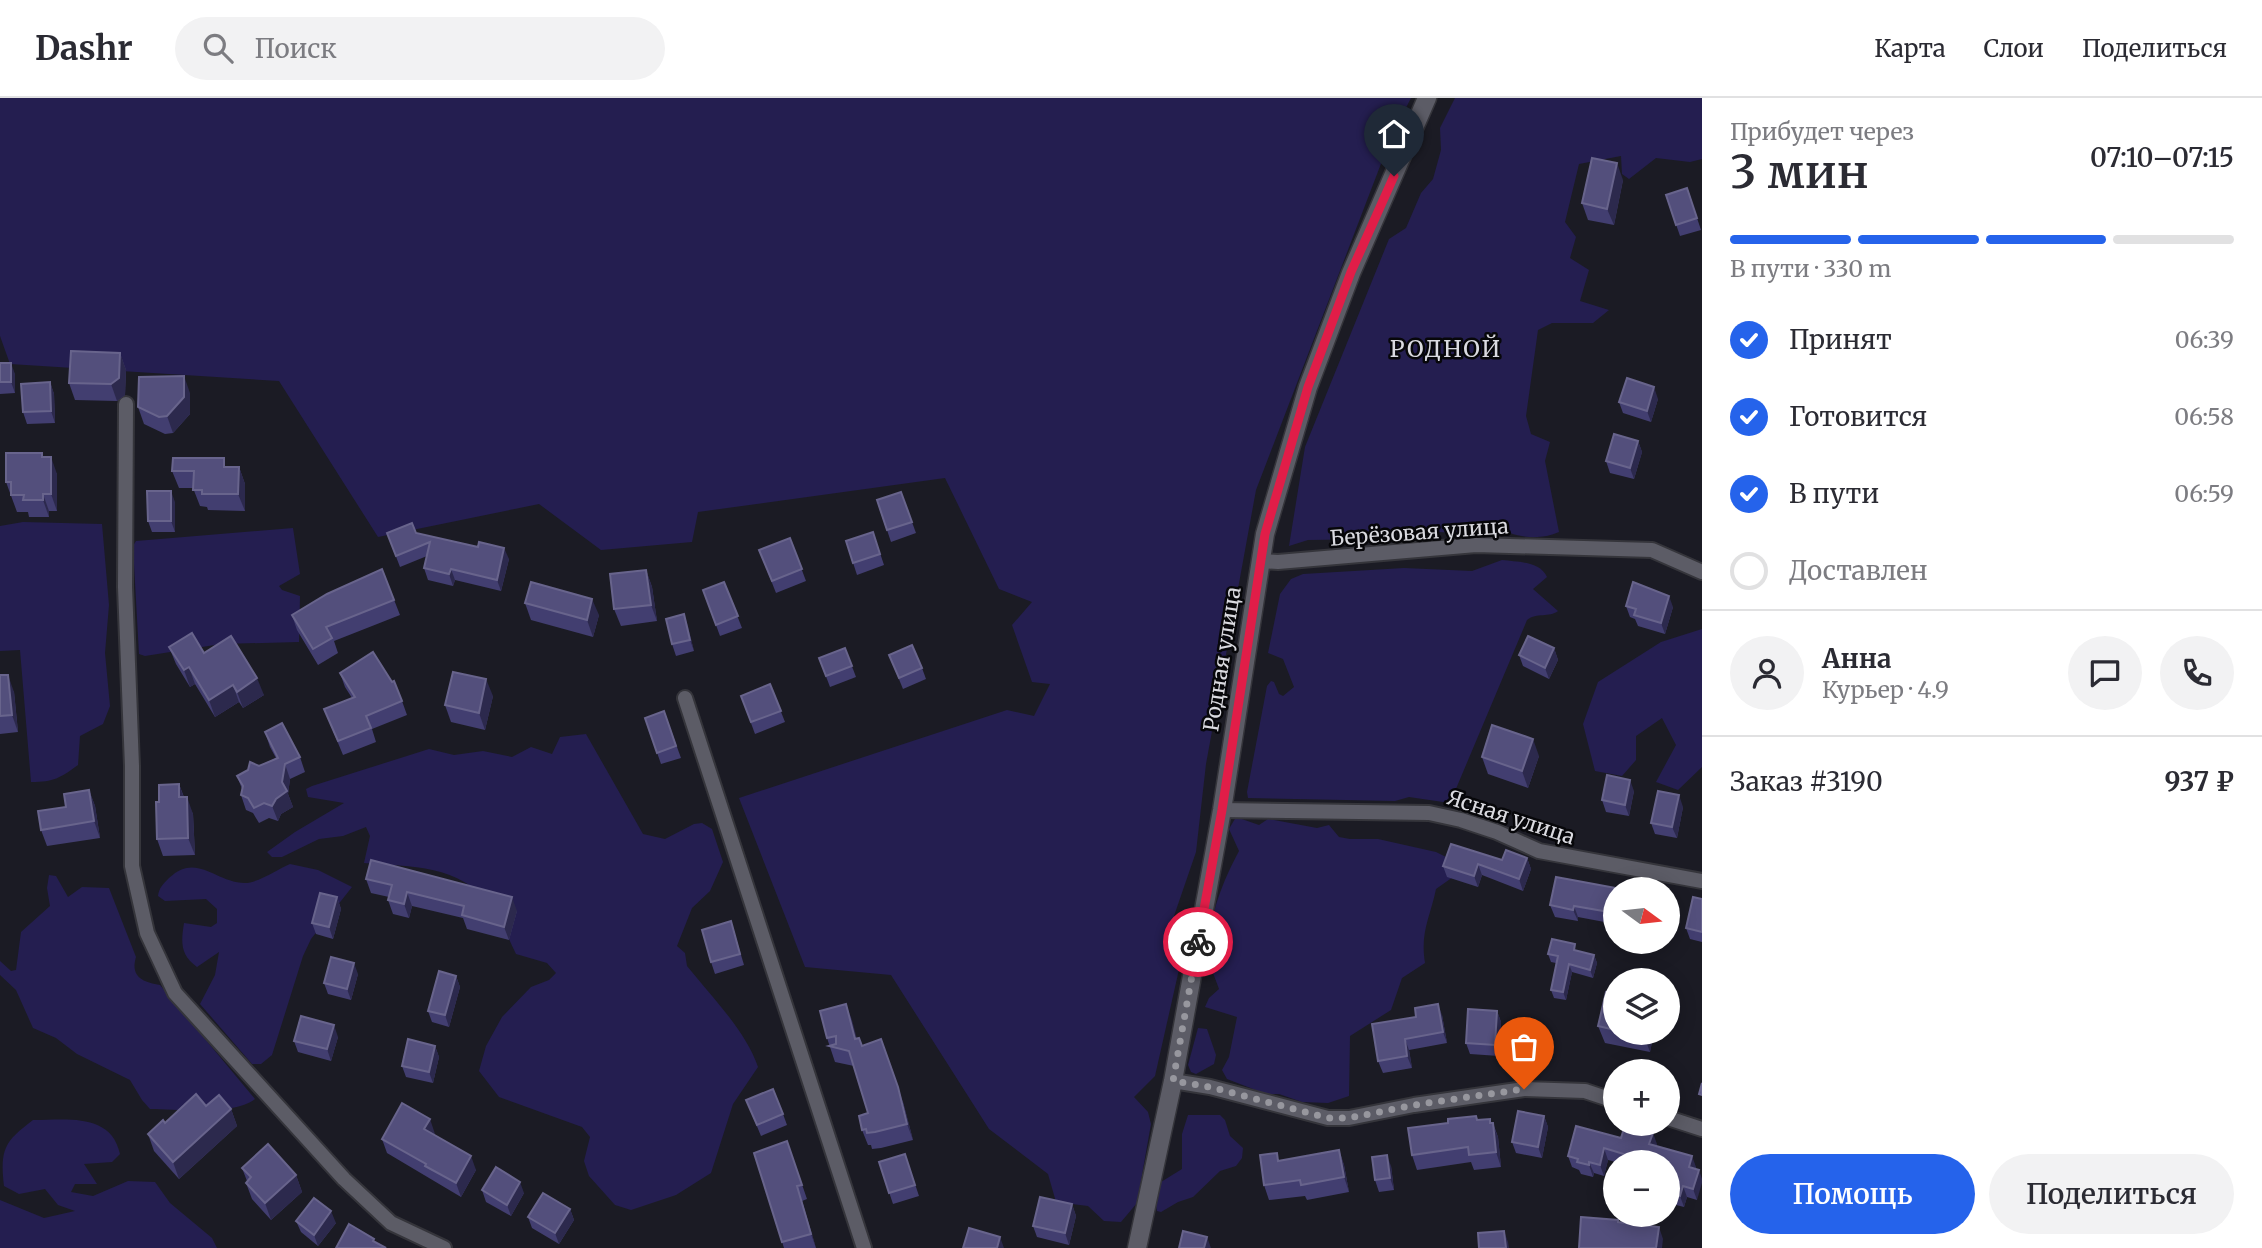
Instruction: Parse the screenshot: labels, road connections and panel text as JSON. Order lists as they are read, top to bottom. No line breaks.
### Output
{"streets":{"street":["Берёзовая улица","Родная улица","Ясная улица"]},"crossings":[["Берёзовая улица","Родная улица"],["Родная улица","Ясная улица"]],"districts":["РОДНОЙ"],"north":"right","page":{"header":"Dashr","search":"Поиск","nav":["Карта","Слои","Поделиться"],"heading":["3 мин","Прибудет через","07:10–07:15"],"panel":["Анна","Курьер · 4.9","Заказ #3190","937 ₽"],"bar":"В пути · 330 m","list":[["Принят","06:39"],["Готовится","06:58"],["В пути","06:59"],"Доставлен"],"map_buttons":["+","−"],"buttons":["Помощь","Поделиться"]}}
